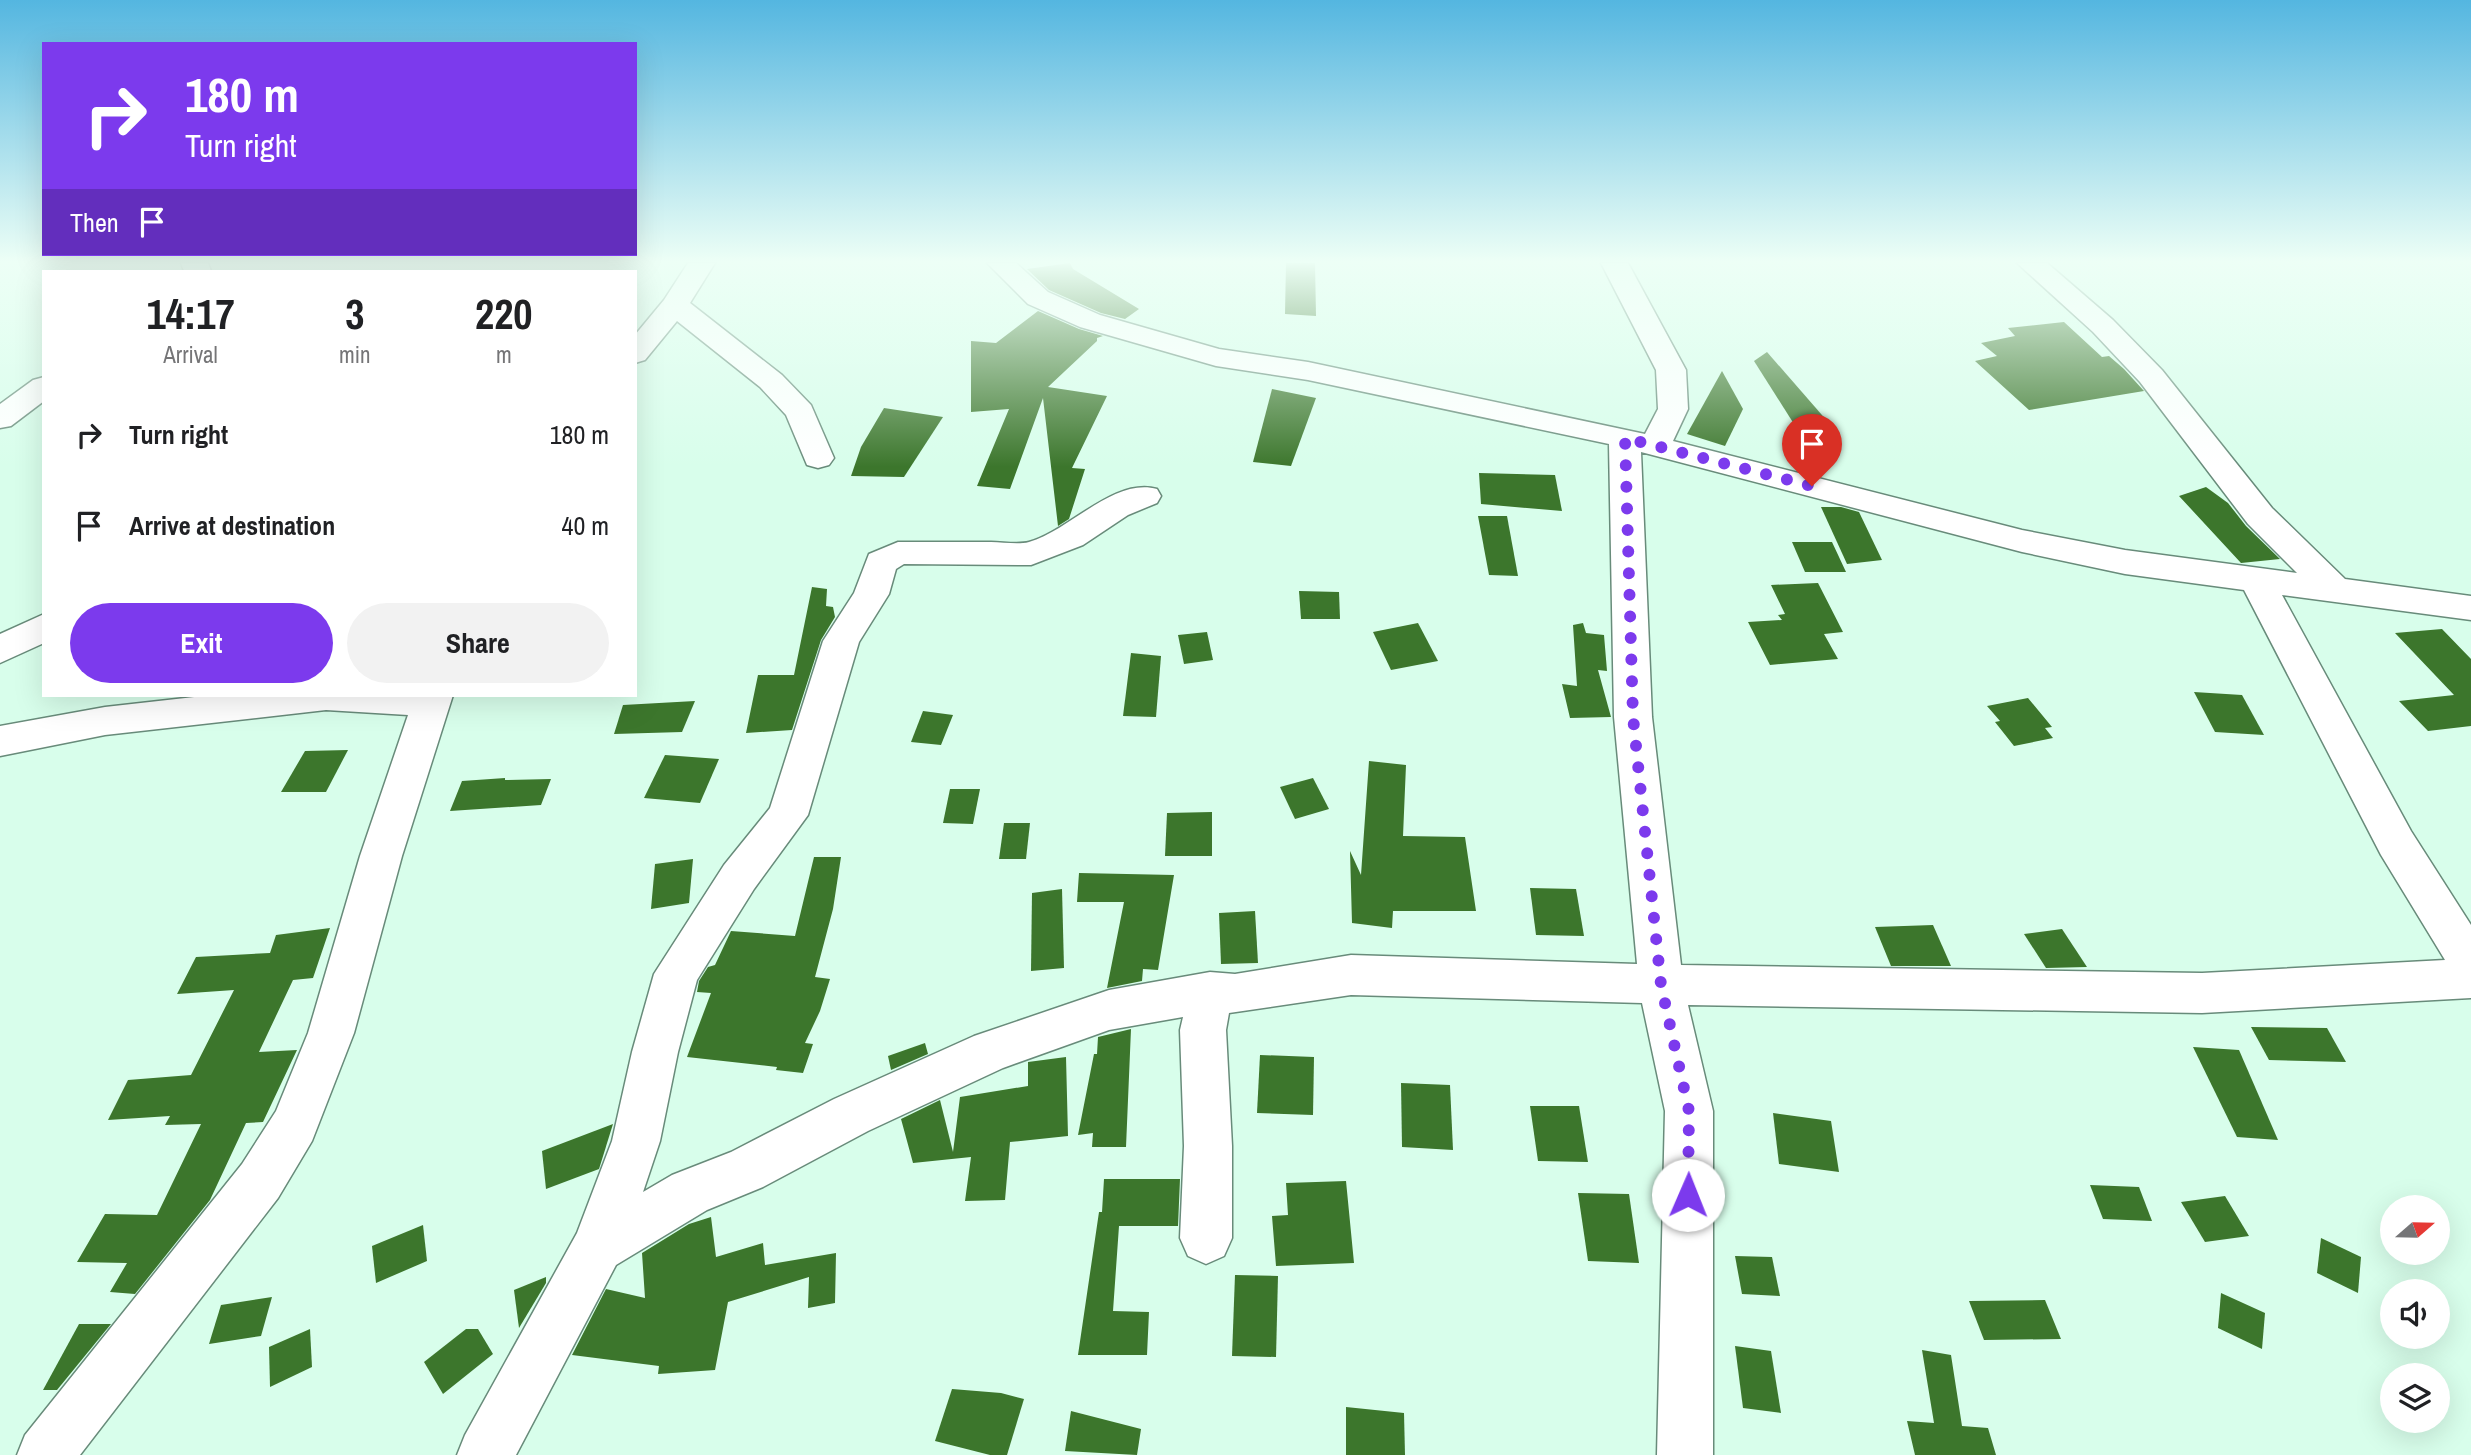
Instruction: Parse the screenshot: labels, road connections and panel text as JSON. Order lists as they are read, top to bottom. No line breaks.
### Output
{"north":"right","page":{"turn":["180 m","Turn right"],"then":"Then","eta":["14:17","Arrival","3","min","220","m"],"list":[{"name":"Turn right","value":"180 m"},{"name":"Arrive at destination","value":"40 m"}],"buttons":["Exit","Share"]}}
